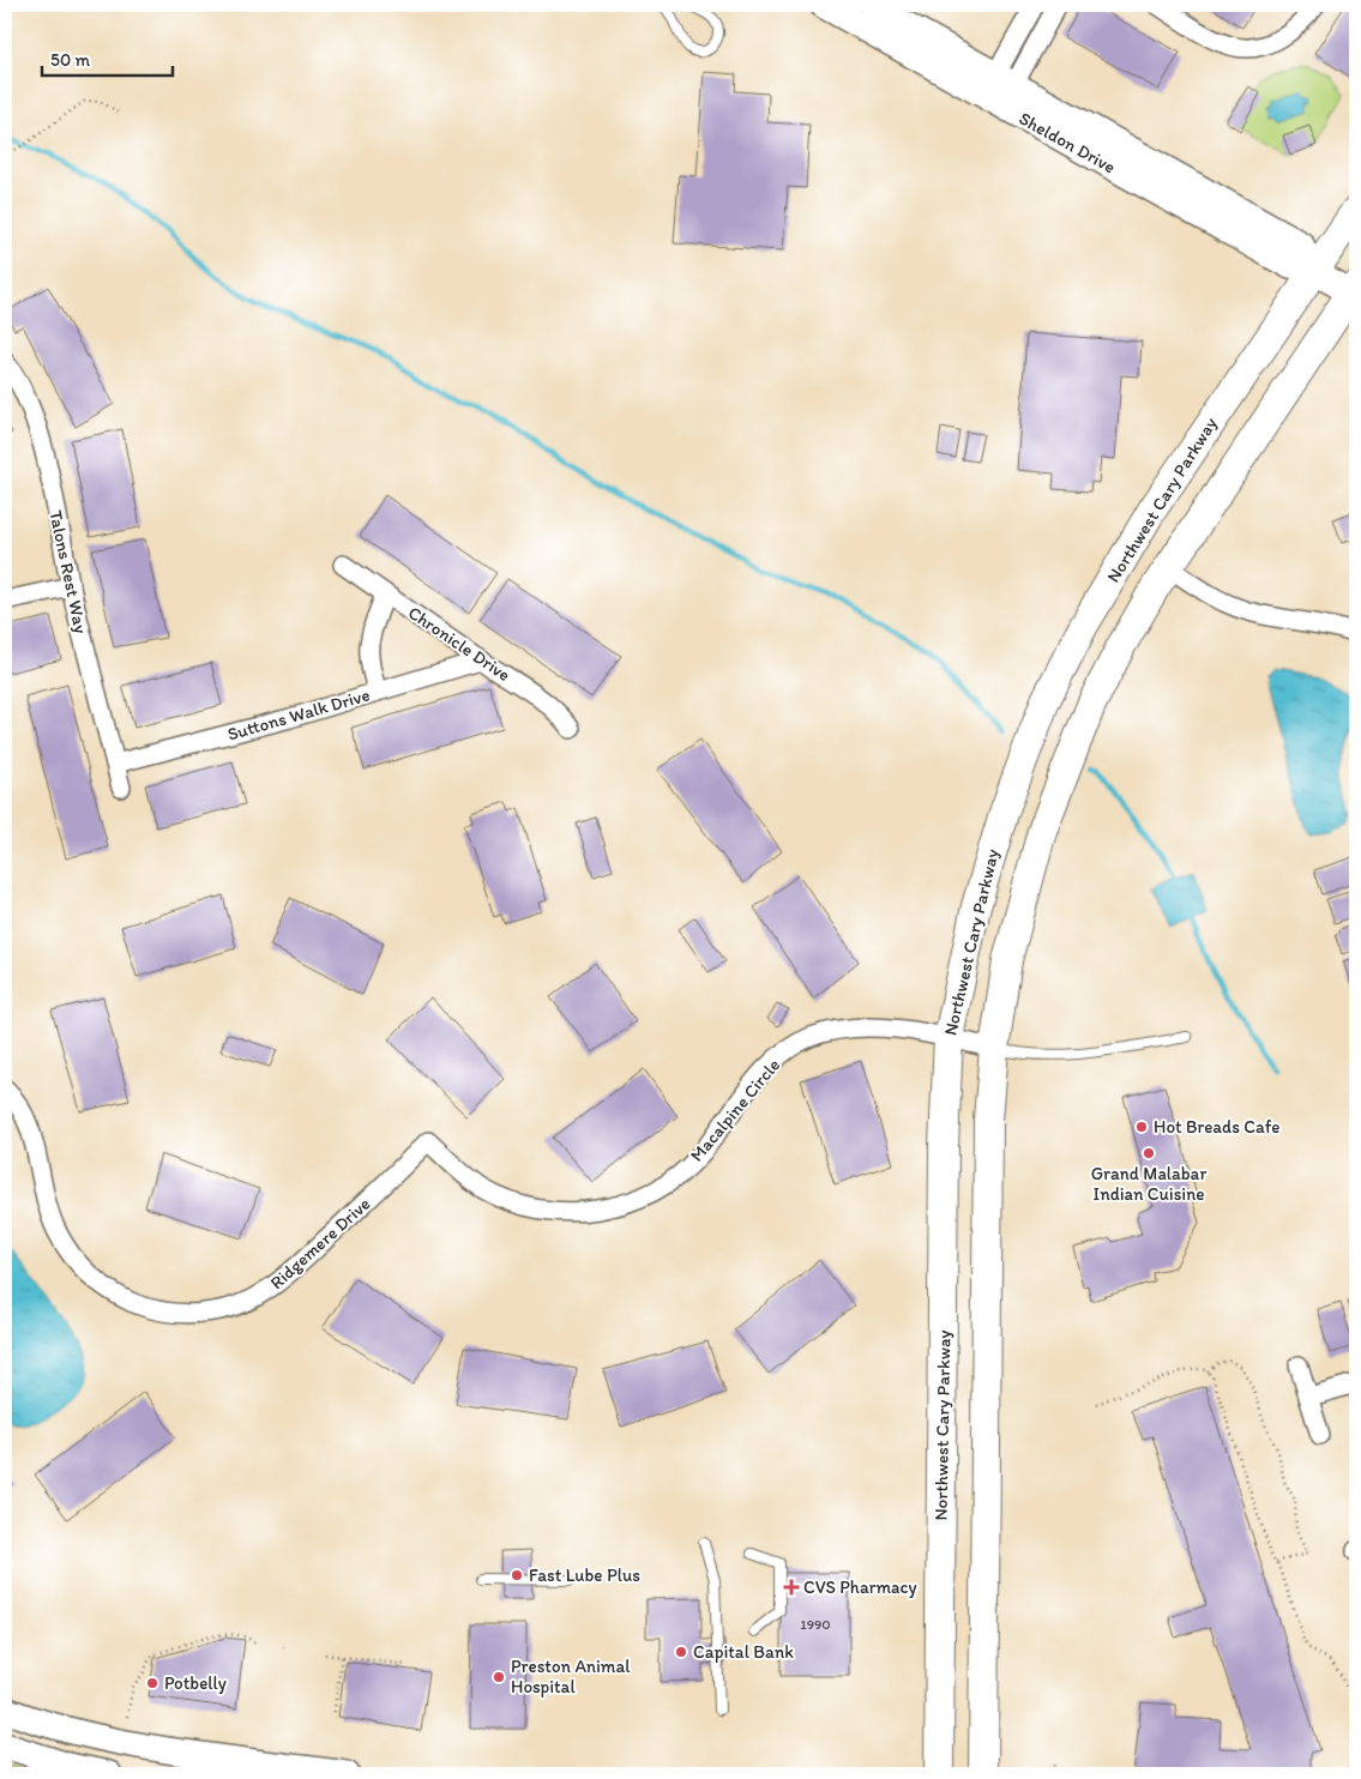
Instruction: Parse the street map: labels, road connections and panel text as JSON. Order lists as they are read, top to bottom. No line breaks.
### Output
{"streets":{"main road":["Northwest Cary Parkway"],"street":["Sheldon Drive","Talons Rest Way","Chronicle Drive","Suttons Walk Drive","Macalpine Circle","Ridgemere Drive"]},"crossings":[["Sheldon Drive","Northwest Cary Parkway"],["Northwest Cary Parkway","Macalpine Circle"],["Talons Rest Way","Suttons Walk Drive"],["Chronicle Drive","Suttons Walk Drive"],["Macalpine Circle","Ridgemere Drive"]],"places":{"other":["Hot Breads Cafe","Grand Malabar Indian Cuisine","Fast Lube Plus","Capital Bank","Preston Animal Hospital","Potbelly"],"health":["CVS Pharmacy"]},"house_numbers":["1990"],"scale_bar":"50 m"}
